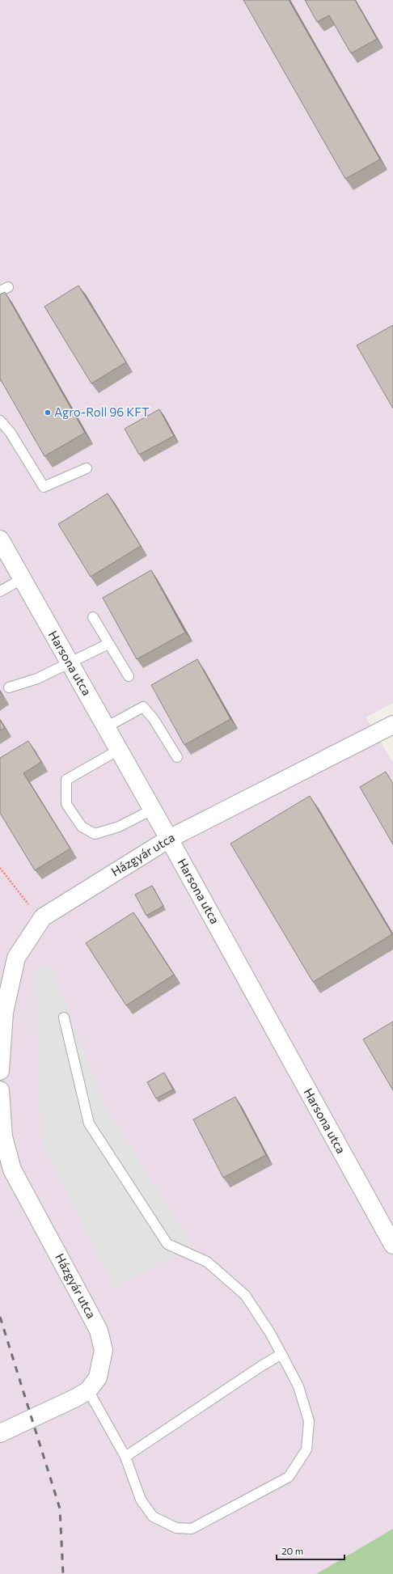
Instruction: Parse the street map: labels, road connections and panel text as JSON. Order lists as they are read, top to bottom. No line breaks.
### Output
{"streets":{"street":["Harsona utca","Házgyár utca"]},"crossings":[["Harsona utca","Házgyár utca"]],"places":["Agro-Roll 96 KFT"],"scale_bar":"20 m"}
